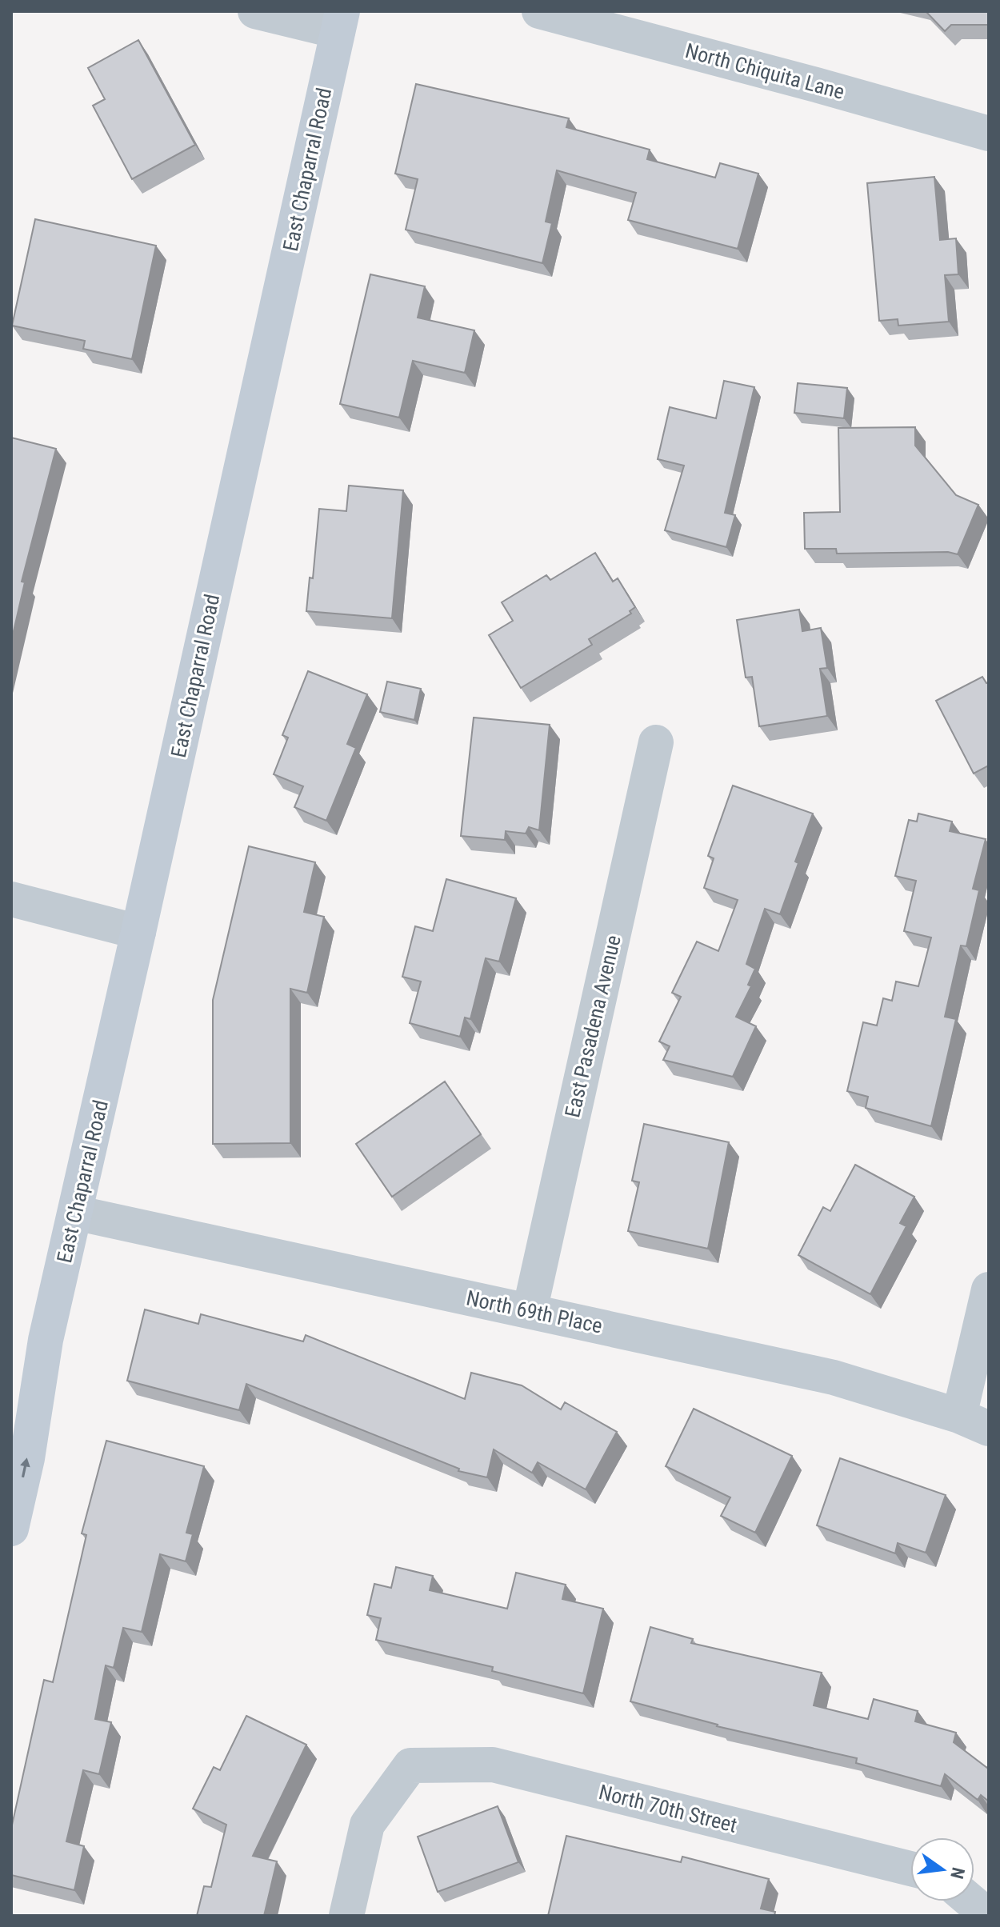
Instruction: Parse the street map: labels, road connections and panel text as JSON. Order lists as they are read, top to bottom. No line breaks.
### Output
{"streets":{"main road":["East Chaparral Road"],"street":["North Chiquita Lane","East Pasadena Avenue","North 69th Place","North 70th Street"]},"crossings":[["East Chaparral Road","North 69th Place"],["East Pasadena Avenue","North 69th Place"]],"north":"right"}
